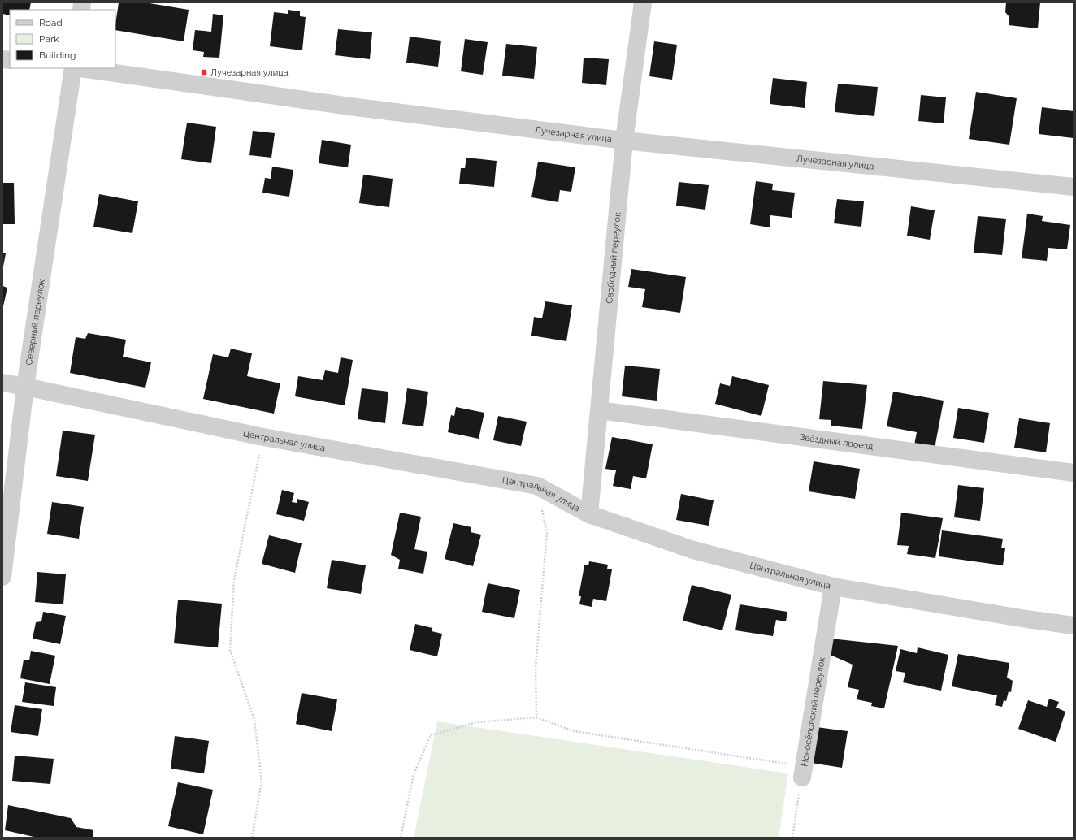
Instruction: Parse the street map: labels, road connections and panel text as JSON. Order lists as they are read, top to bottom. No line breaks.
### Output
{"streets":{"street":["Лучезарная улица","Свободный переулок","Северный переулок","Центральная улица","Звёздный проезд","Новосёловский переулок"]},"crossings":[["Лучезарная улица","Свободный переулок"],["Свободный переулок","Центральная улица"],["Свободный переулок","Звёздный проезд"],["Северный переулок","Центральная улица"],["Центральная улица","Новосёловский переулок"]],"places":{"transit":["Лучезарная улица"]},"legend":["Road","Park","Building"]}
